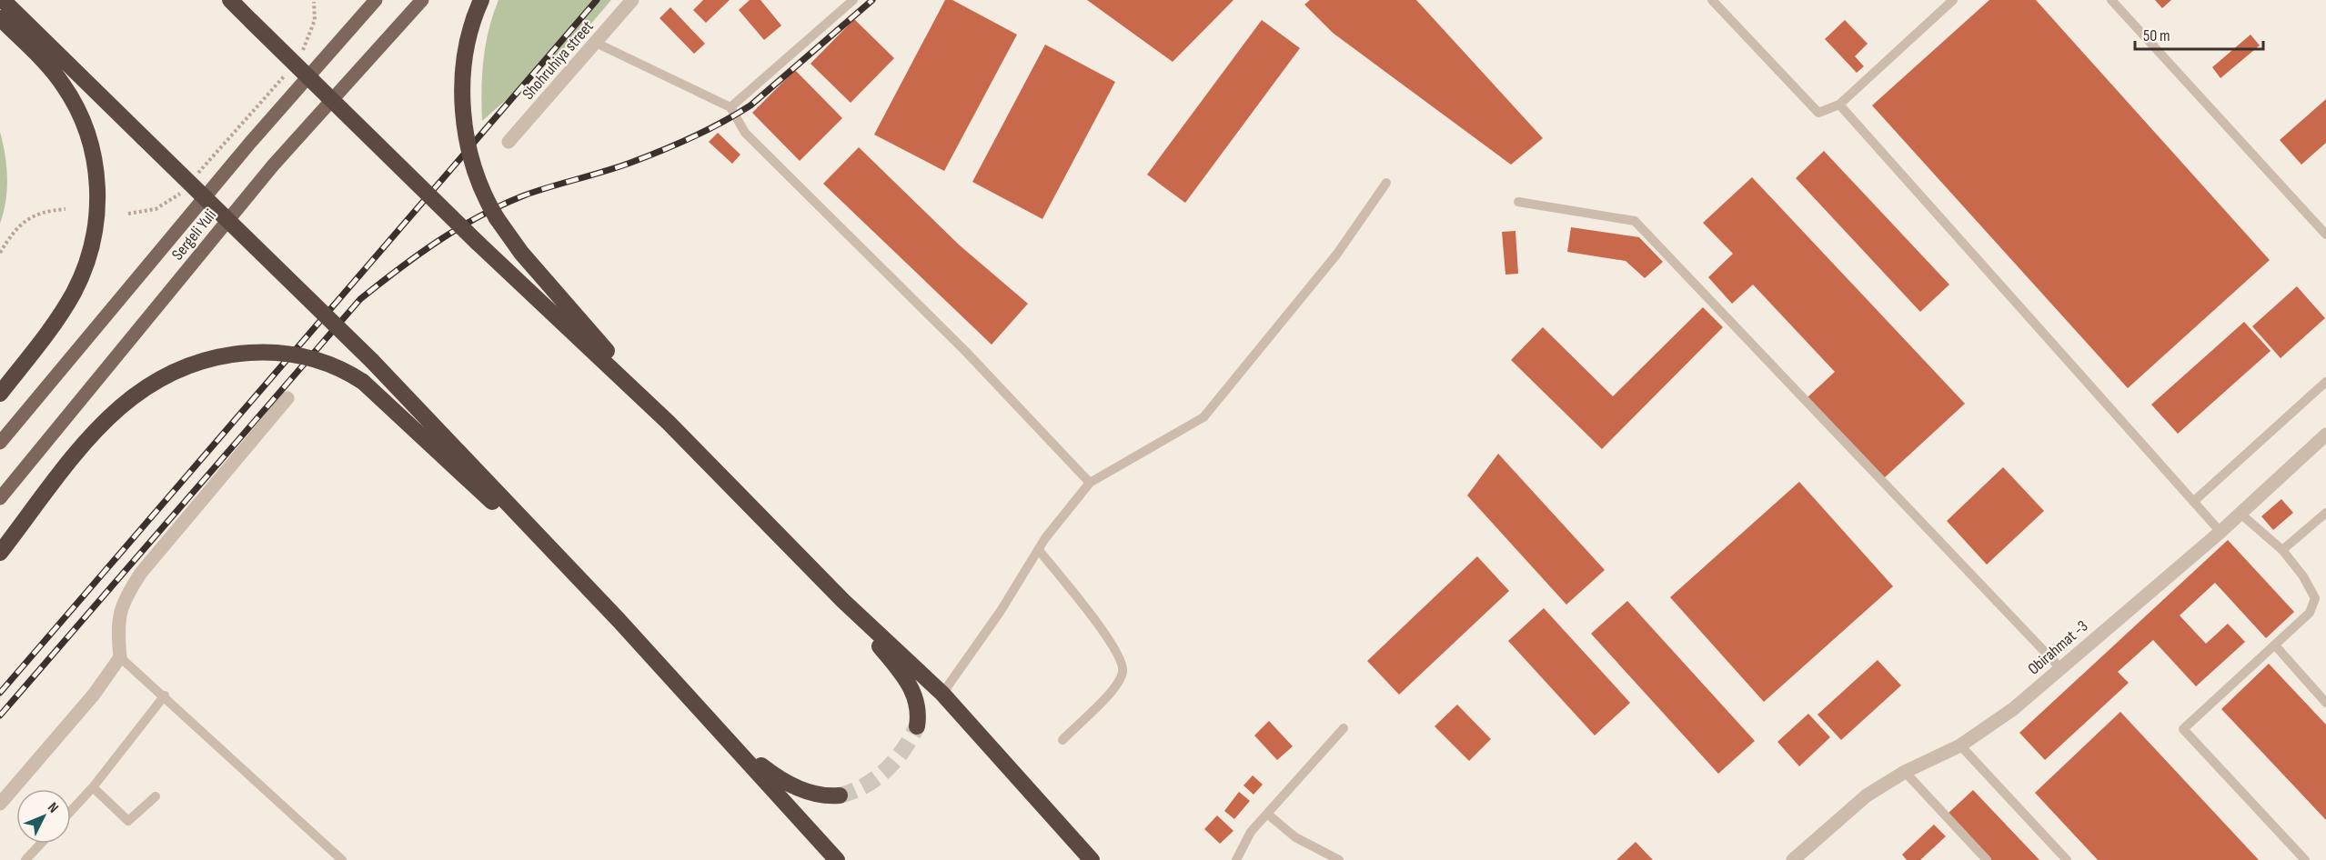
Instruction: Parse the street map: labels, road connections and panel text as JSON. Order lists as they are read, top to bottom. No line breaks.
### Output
{"streets":{"main road":["Sergeli Yuli"],"street":["Shohruhiya street","Obirahmat -3"]},"scale_bar":"50 m","north":"top right"}
